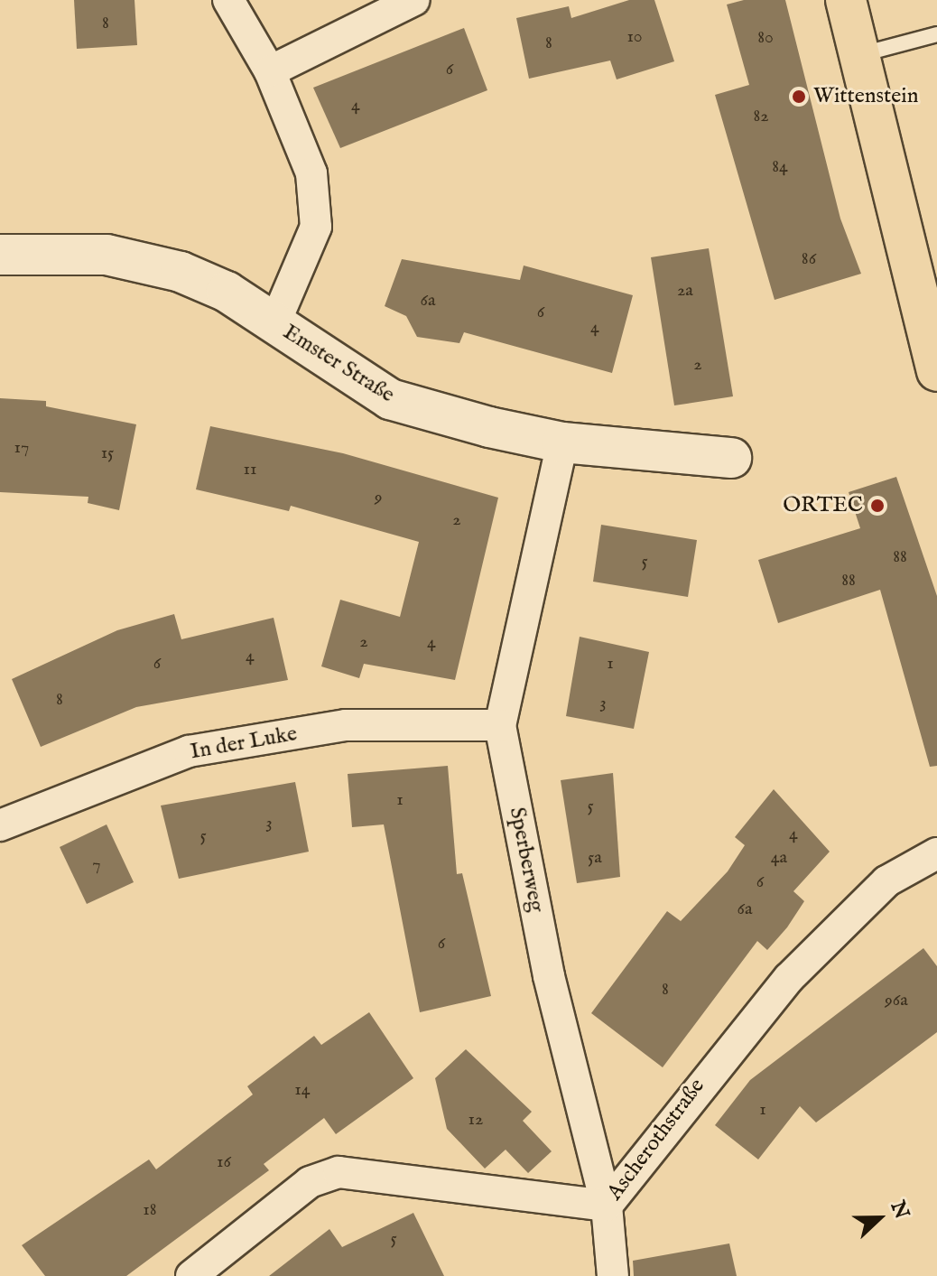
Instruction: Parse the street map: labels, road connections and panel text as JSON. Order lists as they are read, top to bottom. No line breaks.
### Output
{"streets":{"street":["Emster Straße","In der Luke","Sperberweg","Ascherothstraße"]},"crossings":[["Emster Straße","Sperberweg"],["In der Luke","Sperberweg"],["Sperberweg","Ascherothstraße"]],"places":["Wittenstein","ORTEC"],"house_numbers":["8","10","80","8","6","4","82","84","86","2a","6a","6","4","2","17","15","11","9","2","88","5","88","2","4","4","6","1","8","3","1","5","3","4","5","5a","4a","7","6","6a","6","8","96a","14","1","12","16","18","5"],"north":"right"}
